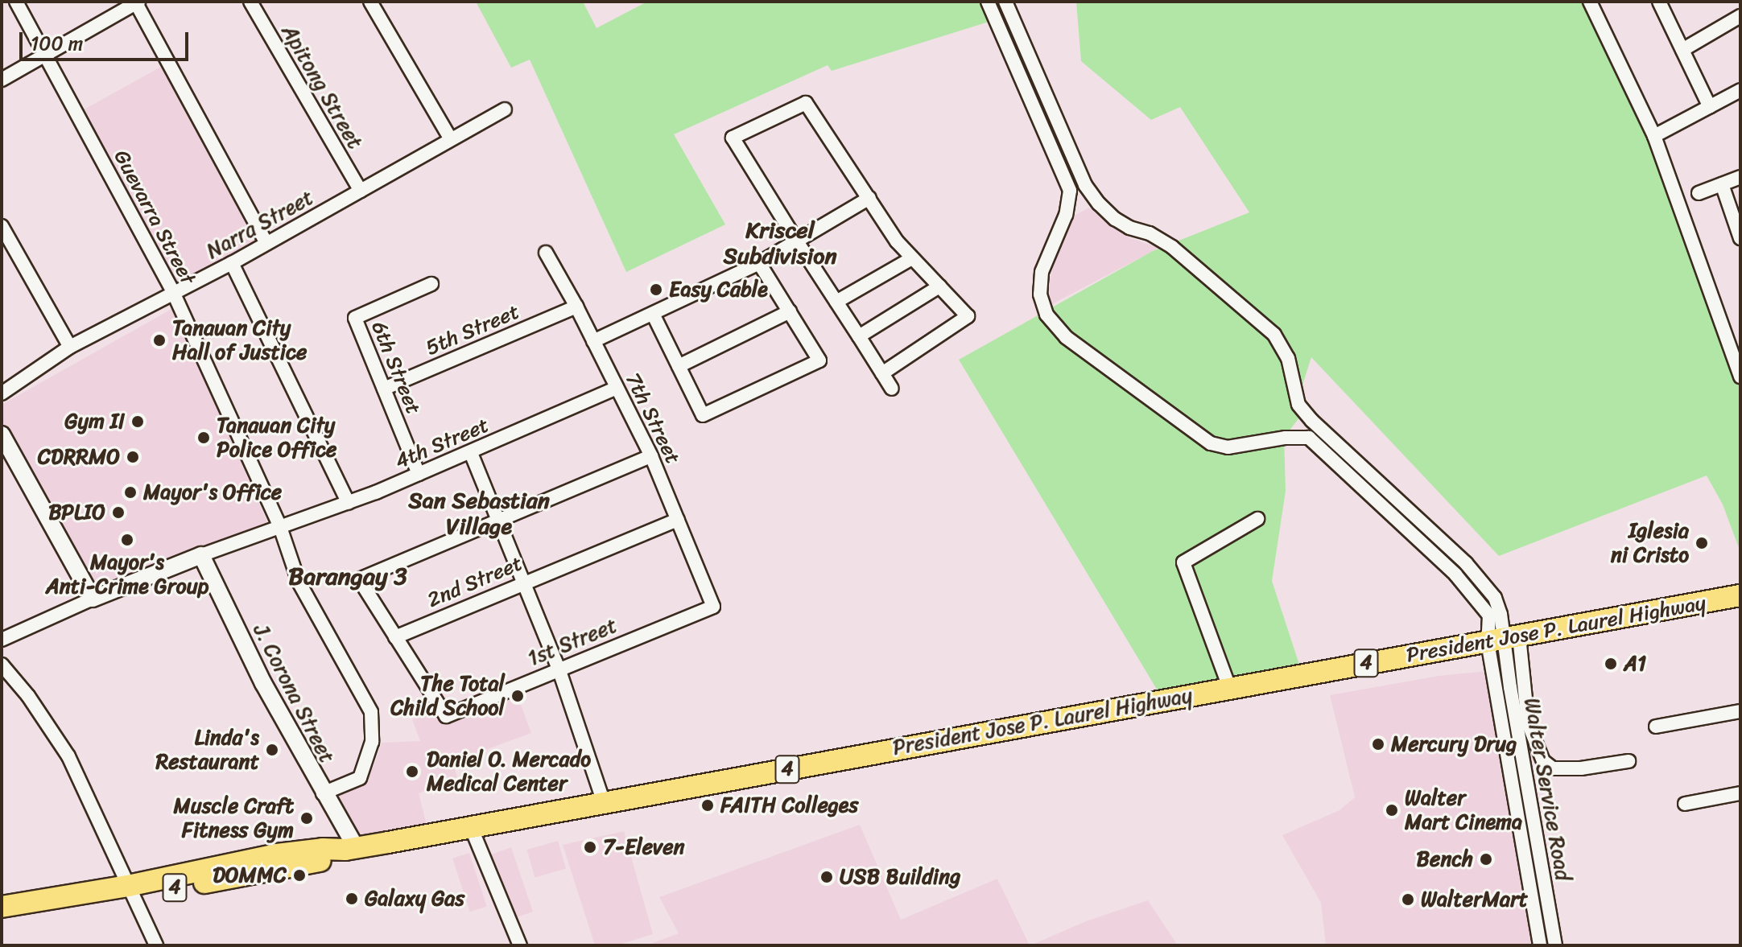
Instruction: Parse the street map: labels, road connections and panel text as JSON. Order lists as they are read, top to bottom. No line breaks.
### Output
{"streets":{"highway":["President Jose P. Laurel Highway","4"],"street":["Apitong Street","Guevarra Street","Narra Street","5th Street","6th Street","7th Street","4th Street","2nd Street","1st Street","J. Corona Street","Walter Service Road"]},"crossings":[["Apitong Street","Narra Street"],["Guevarra Street","Narra Street"],["Guevarra Street","4th Street"],["Guevarra Street","J. Corona Street"],["5th Street","6th Street"],["5th Street","7th Street"],["6th Street","4th Street"],["7th Street","4th Street"],["7th Street","2nd Street"],["7th Street","1st Street"],["4th Street","J. Corona Street"],["2nd Street","1st Street"],["President Jose P. Laurel Highway","J. Corona Street"],["President Jose P. Laurel Highway","Walter Service Road"]],"districts":["Kriscel Subdivision","San Sebastian Village","Barangay 3"],"places":["Easy Cable","Tanauan City Hall of Justice","Gym II","Tanauan City Police Office","CDRRMO","Mayor's Office","BPLIO","Mayor's Anti-Crime Group","Iglesia ni Cristo","A1","The Total Child School","Mercury Drug","Linda's Restaurant","Daniel O. Mercado Medical Center","FAITH Colleges","Walter Mart Cinema","Muscle Craft Fitness Gym","7-Eleven","Bench","DOMMC","USB Building","Galaxy Gas","WalterMart"],"scale_bar":"100 m"}
